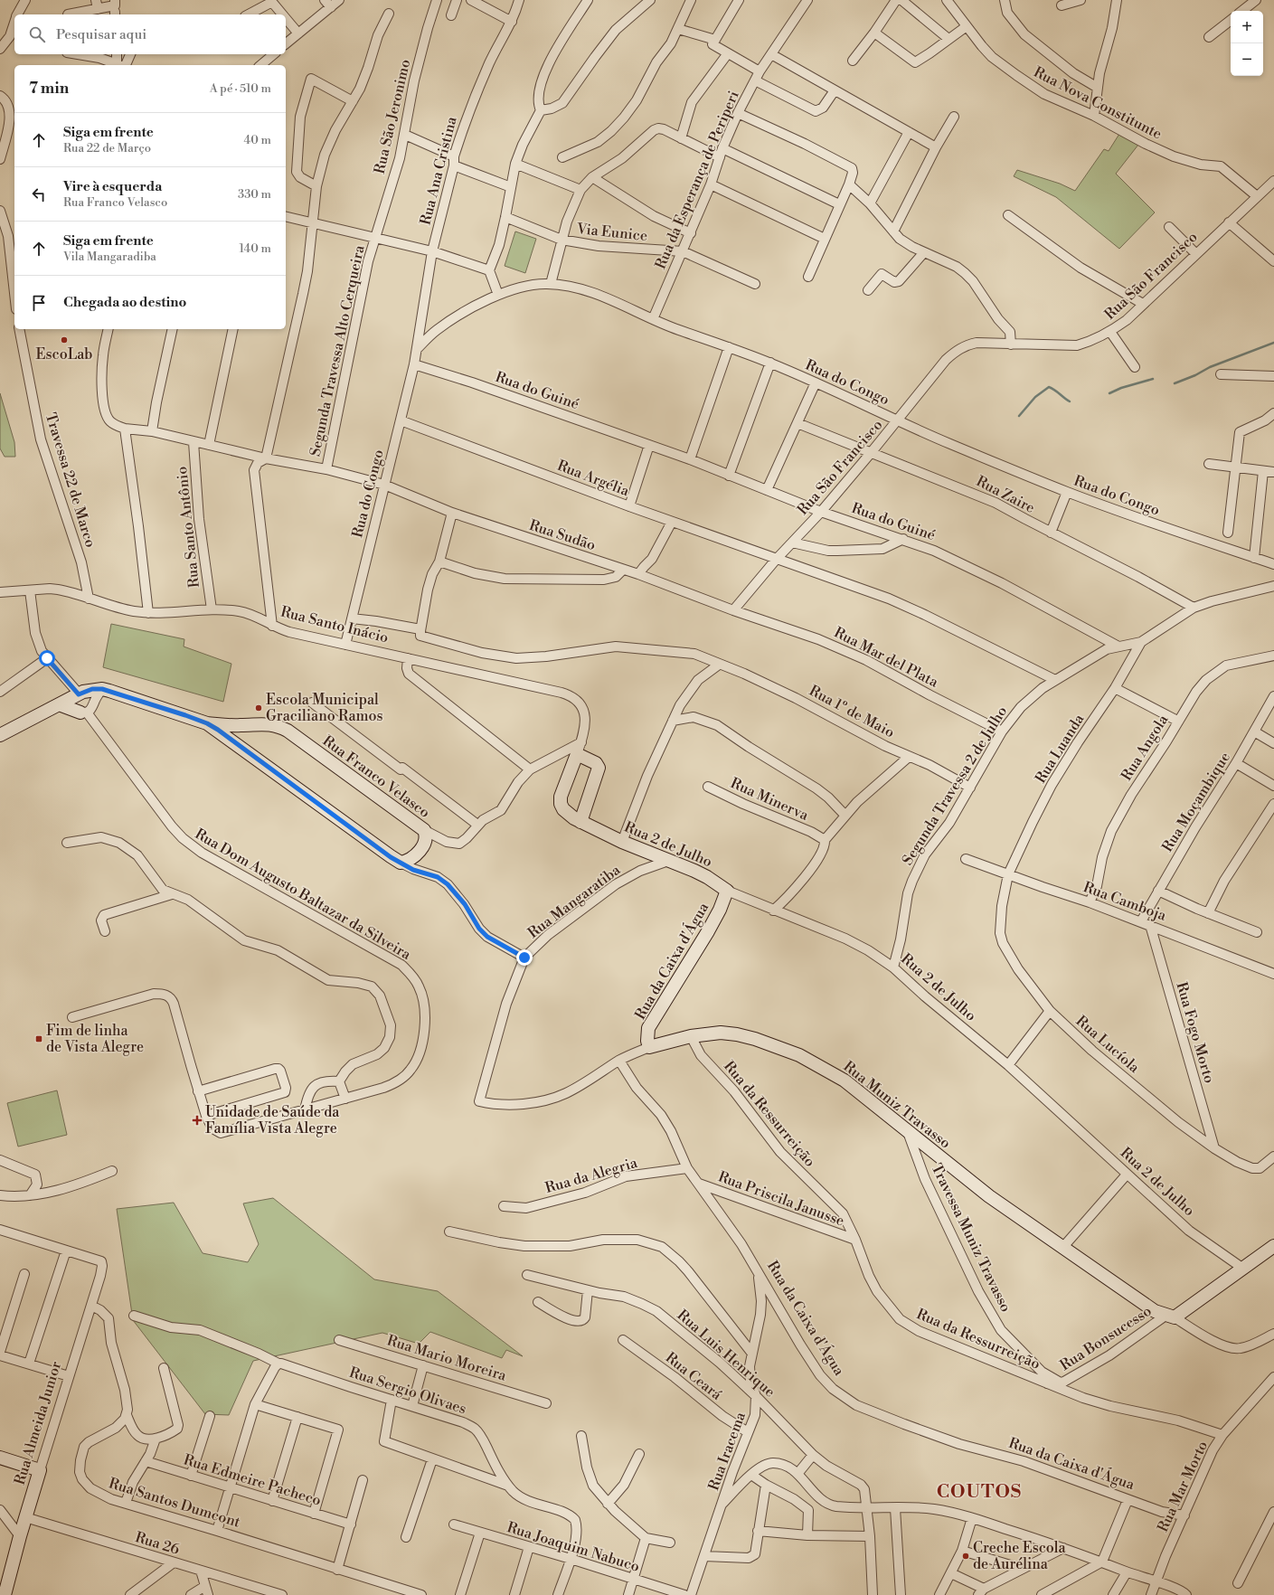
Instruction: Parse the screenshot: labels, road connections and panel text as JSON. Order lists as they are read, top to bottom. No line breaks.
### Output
{"streets":{"street":["Rua Nova Constitunte","Rua São Jeronimo","Rua Ana Cristina","Rua da Esperança de Periperi","Via Eunice","Rua São Francisco","Segunda Travessa Alto Cerqueira","Rua do Congo","Rua do Guiné","Rua Argélia","Travessa 22 de Marco","Rua Zaire","Rua Santo Antônio","Rua Sudão","Rua Santo Inácio","Rua Mar del Plata","Rua 1º de Maio","Rua Angola","Rua Luanda","Rua Franco Velasco","Segunda Travessa 2 de Julho","Rua Minerva","Rua Moçambique","Rua 2 de Julho","Rua Dom Augusto Baltazar da Silveira","Rua Mangaratiba","Rua Camboja","Rua da Caixa d'Água","Rua Fogo Morto","Rua Lucíola","Rua Muniz Travasso","Rua da Ressurreição","Rua da Alegria","Rua Priscila Janusse","Travessa Muniz Travasso","Rua Bonsucesso","Rua Luis Henrique","Rua Mario Moreira","Rua Ceará","Rua Sergio Olivaes","Rua Almeida Junior","Rua Iracema","Rua Edmeire Pacheco","Rua Mar Morto","Rua Santos Dumcont","Rua 26","Rua Joaquim Nabuco"]},"crossings":[["Rua Nova Constitunte","Rua São Francisco"],["Rua São Jeronimo","Segunda Travessa Alto Cerqueira"],["Rua Ana Cristina","Rua do Congo"],["Rua da Esperança de Periperi","Via Eunice"],["Rua da Esperança de Periperi","Rua do Congo"],["Rua São Francisco","Rua do Congo"],["Rua São Francisco","Rua do Guiné"],["Rua São Francisco","Rua Argélia"],["Rua São Francisco","Rua Zaire"],["Rua São Francisco","Rua Sudão"],["Rua São Francisco","Rua Mar del Plata"],["Segunda Travessa Alto Cerqueira","Rua Sudão"],["Rua do Congo","Rua do Guiné"],["Rua do Congo","Rua Argélia"],["Rua do Congo","Rua Sudão"],["Rua do Congo","Rua Santo Inácio"],["Rua do Congo","Rua 1º de Maio"],["Rua do Guiné","Segunda Travessa 2 de Julho"],["Travessa 22 de Marco","Rua Santo Inácio"],["Rua Zaire","Segunda Travessa 2 de Julho"],["Rua Santo Antônio","Rua Sudão"],["Rua Santo Antônio","Rua Santo Inácio"],["Rua Sudão","Rua Mar del Plata"],["Rua Santo Inácio","Rua 2 de Julho"],["Rua Mar del Plata","Segunda Travessa 2 de Julho"],["Rua 1º de Maio","Segunda Travessa 2 de Julho"],["Rua Angola","Rua Camboja"],["Rua Luanda","Segunda Travessa 2 de Julho"],["Rua Luanda","Rua Camboja"],["Rua Luanda","Rua Lucíola"],["Rua Franco Velasco","Rua Dom Augusto Baltazar da Silveira"],["Segunda Travessa 2 de Julho","Rua 2 de Julho"],["Rua Moçambique","Rua Camboja"],["Rua 2 de Julho","Rua Mangaratiba"],["Rua 2 de Julho","Rua da Caixa d'Água"],["Rua Mangaratiba","Rua Muniz Travasso"],["Rua Camboja","Rua Fogo Morto"],["Rua Camboja","Rua Lucíola"],["Rua da Caixa d'Água","Rua Muniz Travasso"],["Rua da Caixa d'Água","Rua da Alegria"],["Rua da Caixa d'Água","Rua Priscila Janusse"],["Rua da Caixa d'Água","Rua Iracema"],["Rua da Caixa d'Água","Rua Mar Morto"],["Rua Fogo Morto","Rua Lucíola"],["Rua Muniz Travasso","Rua da Ressurreição"],["Rua Muniz Travasso","Travessa Muniz Travasso"],["Rua Muniz Travasso","Rua Bonsucesso"],["Rua da Ressurreição","Rua Priscila Janusse"],["Rua da Ressurreição","Travessa Muniz Travasso"],["Rua da Ressurreição","Rua Mar Morto"],["Travessa Muniz Travasso","Rua Bonsucesso"],["Rua Luis Henrique","Rua Iracema"],["Rua Ceará","Rua Iracema"],["Rua Sergio Olivaes","Rua Joaquim Nabuco"],["Rua Almeida Junior","Rua 26"]],"districts":["COUTOS"],"places":{"other":["EscoLab","Escola Municipal Graciliano Ramos","Creche Escola de Aurélina"],"transit":["Fim de linha de Vista Alegre"],"health":["Unidade de Saúde da Família Vista Alegre"]},"page":{"map_buttons":["+","−"],"search":"Pesquisar aqui","heading":["7 min","A pé · 510 m"],"list":[["Siga em frente","Rua 22 de Março","40 m"],["Vire à esquerda","Rua Franco Velasco","330 m"],["Siga em frente","Vila Mangaradiba","140 m"],"Chegada ao destino"]}}
